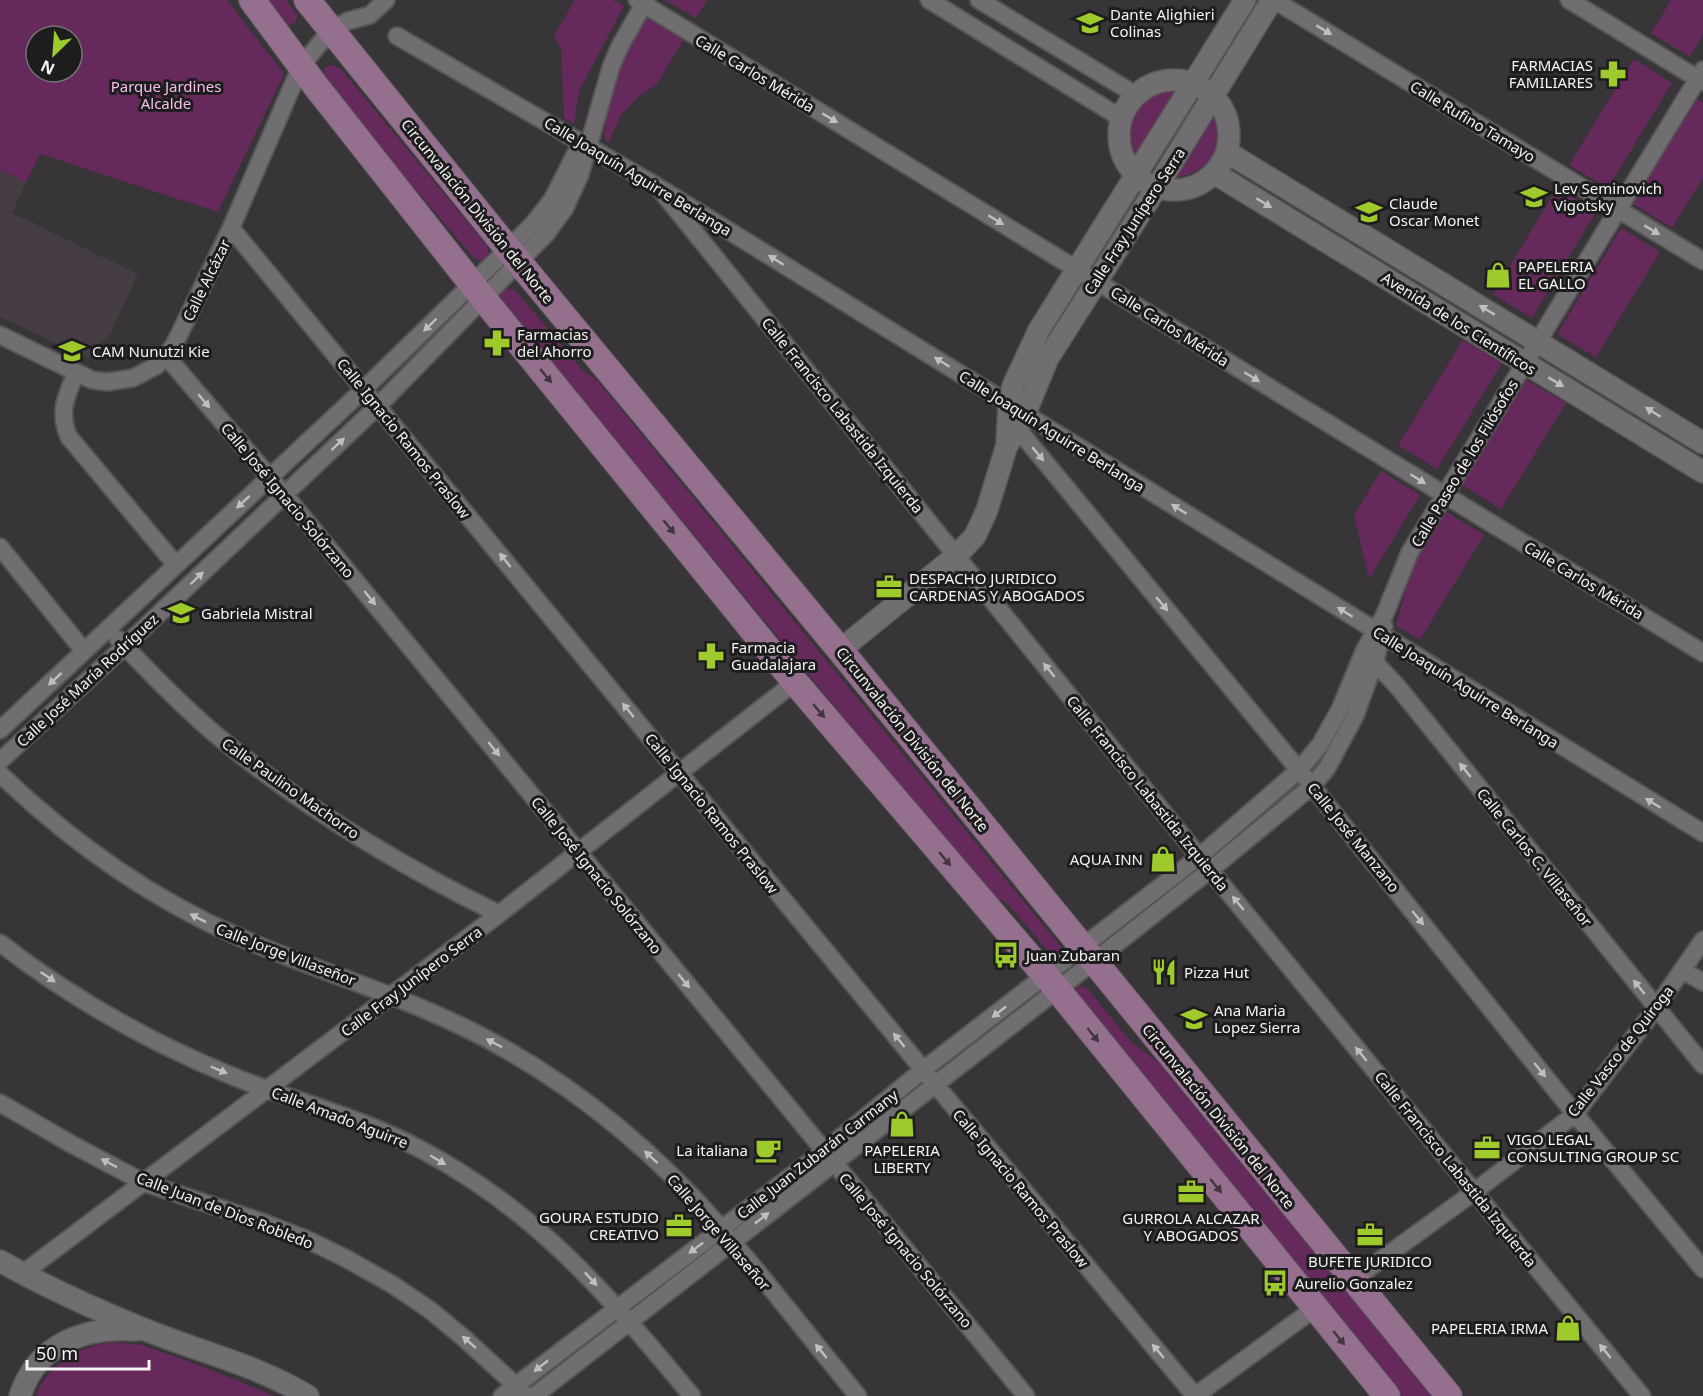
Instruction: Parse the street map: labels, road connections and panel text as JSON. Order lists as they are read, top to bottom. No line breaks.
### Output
{"streets":{"main road":["Circunvalación División del Norte"],"street":["Calle Carlos Mérida","Calle Rufino Tamayo","Calle Joaquín Aguirre Berlanga","Calle Fray Junípero Serra","Calle Alcázar","Avenida de los Científicos","Calle Francisco Labastida Izquierda","Calle Ignacio Ramos Praslow","Calle Paseo de los Filósofos","Calle José Ignacio Solórzano","Calle José María Rodríguez","Calle Paulino Machorro","Calle José Manzano","Calle Carlos C. Villaseñor","Calle Jorge Villaseñor","Calle Vasco de Quiroga","Calle Amado Aguirre","Calle Juan Zubarán Carmany","Calle Juan de Dios Robledo"]},"crossings":[["Calle Carlos Mérida","Calle Fray Junípero Serra"],["Calle Carlos Mérida","Calle Paseo de los Filósofos"],["Calle Rufino Tamayo","Calle Fray Junípero Serra"],["Calle Rufino Tamayo","Calle Paseo de los Filósofos"],["Calle Joaquín Aguirre Berlanga","Calle Fray Junípero Serra"],["Calle Joaquín Aguirre Berlanga","Calle Francisco Labastida Izquierda"],["Calle Joaquín Aguirre Berlanga","Calle Paseo de los Filósofos"],["Calle Joaquín Aguirre Berlanga","Calle José Manzano"],["Circunvalación División del Norte","Calle Fray Junípero Serra"],["Circunvalación División del Norte","Calle Alcázar"],["Circunvalación División del Norte","Calle Paseo de los Filósofos"],["Circunvalación División del Norte","Calle Vasco de Quiroga"],["Calle Fray Junípero Serra","Calle Francisco Labastida Izquierda"],["Calle Fray Junípero Serra","Calle Ignacio Ramos Praslow"],["Calle Fray Junípero Serra","Calle José Ignacio Solórzano"],["Calle Fray Junípero Serra","Calle Paulino Machorro"],["Calle Fray Junípero Serra","Calle José Manzano"],["Calle Fray Junípero Serra","Calle Jorge Villaseñor"],["Calle Fray Junípero Serra","Calle Amado Aguirre"],["Calle Fray Junípero Serra","Calle Juan de Dios Robledo"],["Calle Alcázar","Calle Ignacio Ramos Praslow"],["Calle Alcázar","Calle José Ignacio Solórzano"],["Avenida de los Científicos","Calle Paseo de los Filósofos"],["Calle Francisco Labastida Izquierda","Calle Paseo de los Filósofos"],["Calle Francisco Labastida Izquierda","Calle Vasco de Quiroga"],["Calle Ignacio Ramos Praslow","Calle José María Rodríguez"],["Calle Ignacio Ramos Praslow","Calle Juan Zubarán Carmany"],["Calle Paseo de los Filósofos","Calle José Manzano"],["Calle Paseo de los Filósofos","Calle Carlos C. Villaseñor"],["Calle José Ignacio Solórzano","Calle José María Rodríguez"],["Calle José Ignacio Solórzano","Calle Juan Zubarán Carmany"],["Calle José María Rodríguez","Calle Paulino Machorro"],["Calle José Manzano","Calle Vasco de Quiroga"],["Calle Carlos C. Villaseñor","Calle Vasco de Quiroga"],["Calle Jorge Villaseñor","Calle Juan Zubarán Carmany"],["Calle Amado Aguirre","Calle Juan Zubarán Carmany"],["Calle Juan Zubarán Carmany","Calle Juan de Dios Robledo"]],"one_way":["Calle Carlos Mérida","Calle Rufino Tamayo","Calle Joaquín Aguirre Berlanga","Calle Francisco Labastida Izquierda","Calle Ignacio Ramos Praslow","Calle José Ignacio Solórzano","Calle José Manzano","Calle Carlos C. Villaseñor","Calle Jorge Villaseñor","Calle Amado Aguirre"],"parks":["Parque Jardines Alcalde"],"places":{"school or university":["Dante Alighieri Colinas","Lev Seminovich Vigotsky","Claude Oscar Monet","CAM Nunutzi Kie","Gabriela Mistral","Ana Maria Lopez Sierra"],"pharmacy":["FARMACIAS FAMILIARES","Farmacias del Ahorro","Farmacia Guadalajara"],"shop":["PAPELERIA EL GALLO","AQUA INN","PAPELERIA LIBERTY","PAPELERIA IRMA"],"office":["DESPACHO JURIDICO CARDENAS Y ABOGADOS","VIGO LEGAL CONSULTING GROUP SC","GURROLA ALCAZAR Y ABOGADOS","GOURA ESTUDIO CREATIVO","BUFETE JURIDICO"],"bus stop":["Juan Zubaran","Aurelio Gonzalez"],"restaurant":["Pizza Hut"],"cafe":["La italiana"]},"scale_bar":"50 m","north":"bottom left"}
